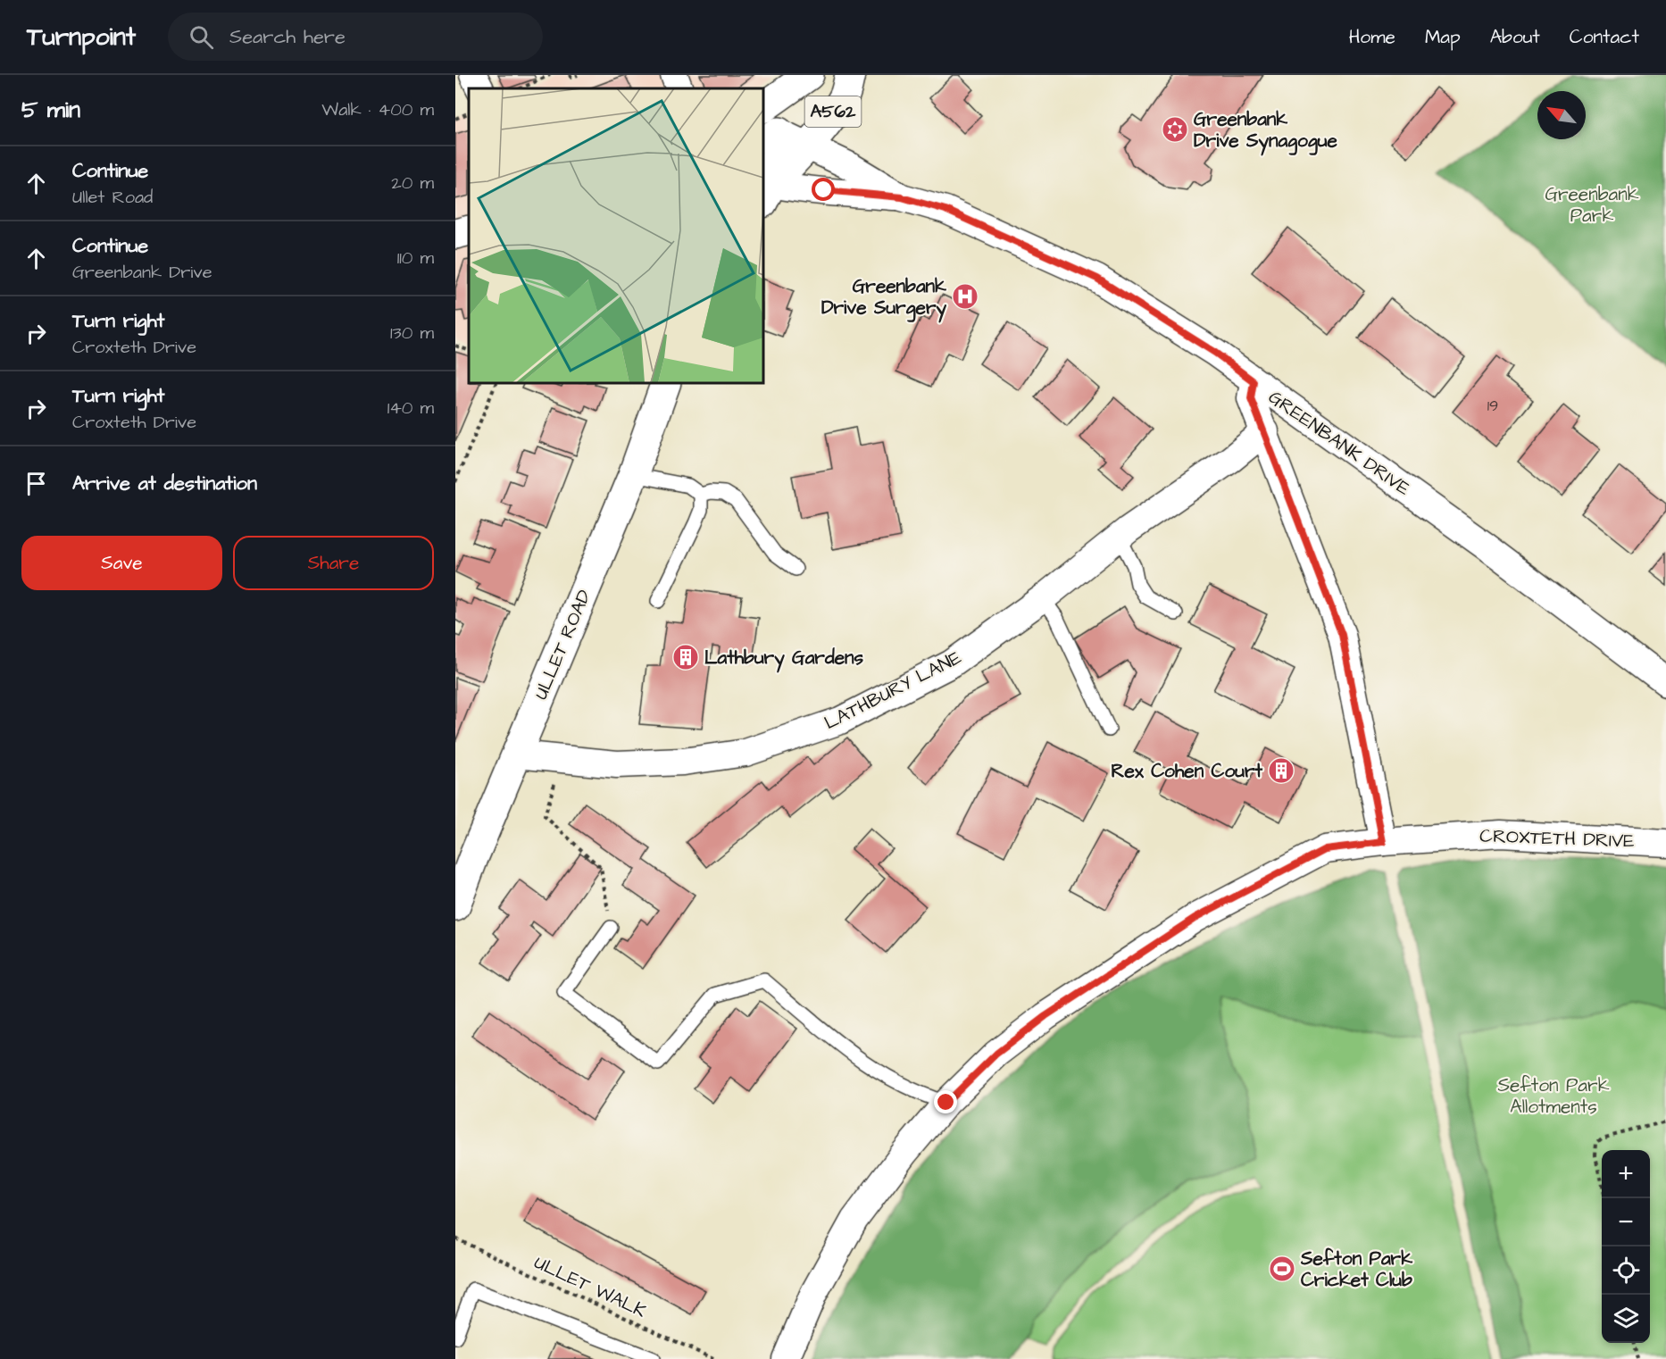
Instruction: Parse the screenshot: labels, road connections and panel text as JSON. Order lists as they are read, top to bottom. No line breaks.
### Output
{"streets":{"main road":["A562","ULLET ROAD"],"street":["GREENBANK DRIVE","LATHBURY LANE","CROXTETH DRIVE"],"path":["ULLET WALK"]},"crossings":[["A562","GREENBANK DRIVE"],["ULLET ROAD","LATHBURY LANE"]],"parks":["Greenbank Park","Sefton Park Allotments"],"places":{"synagogue":["Greenbank Drive Synagogue"],"hospital":["Greenbank Drive Surgery"],"building":["Lathbury Gardens","Rex Cohen Court"],"sports":["Sefton Park Cricket Club"]},"house_numbers":["19"],"north":"top left","page":{"header":"Turnpoint","search":"Search here","nav":["Home","Map","About","Contact"],"heading":["5 min","Walk · 400 m"],"list":[["Continue","Ullet Road","20 m"],["Continue","Greenbank Drive","110 m"],["Turn right","Croxteth Drive","130 m"],["Turn right","Croxteth Drive","140 m"],"Arrive at destination"],"buttons":["Save","Share"],"map_buttons":["+","−"]}}
